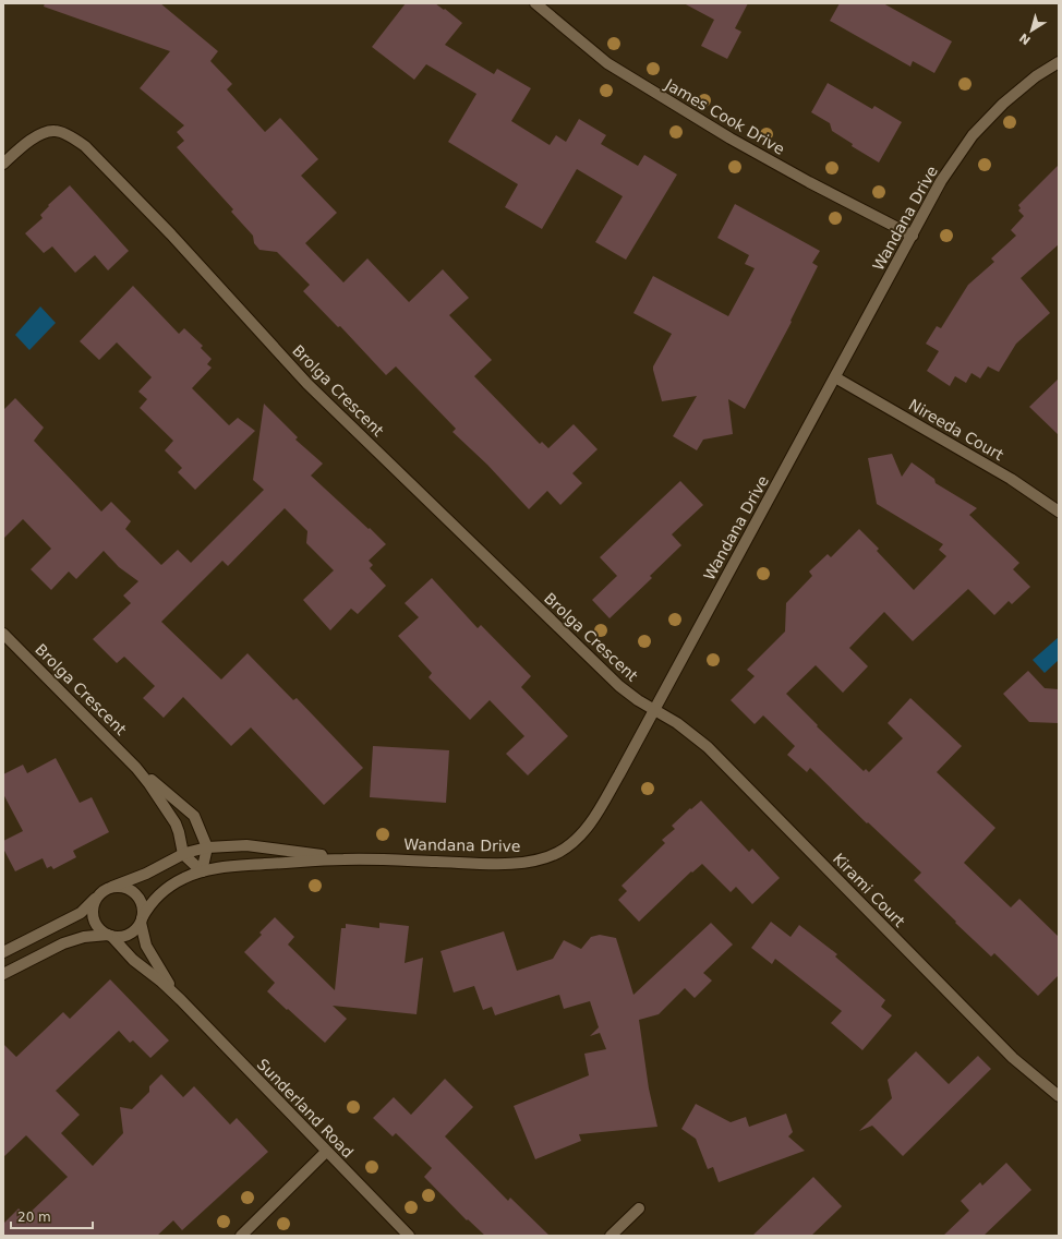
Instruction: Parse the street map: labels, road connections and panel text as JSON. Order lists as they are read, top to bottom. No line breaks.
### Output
{"streets":{"street":["James Cook Drive","Wandana Drive","Brolga Crescent","Nireeda Court","Kirami Court","Sunderland Road"]},"crossings":[["James Cook Drive","Wandana Drive"],["Wandana Drive","Brolga Crescent"],["Wandana Drive","Nireeda Court"],["Wandana Drive","Kirami Court"],["Wandana Drive","Sunderland Road"],["Brolga Crescent","Kirami Court"]],"scale_bar":"20 m","north":"bottom left"}
